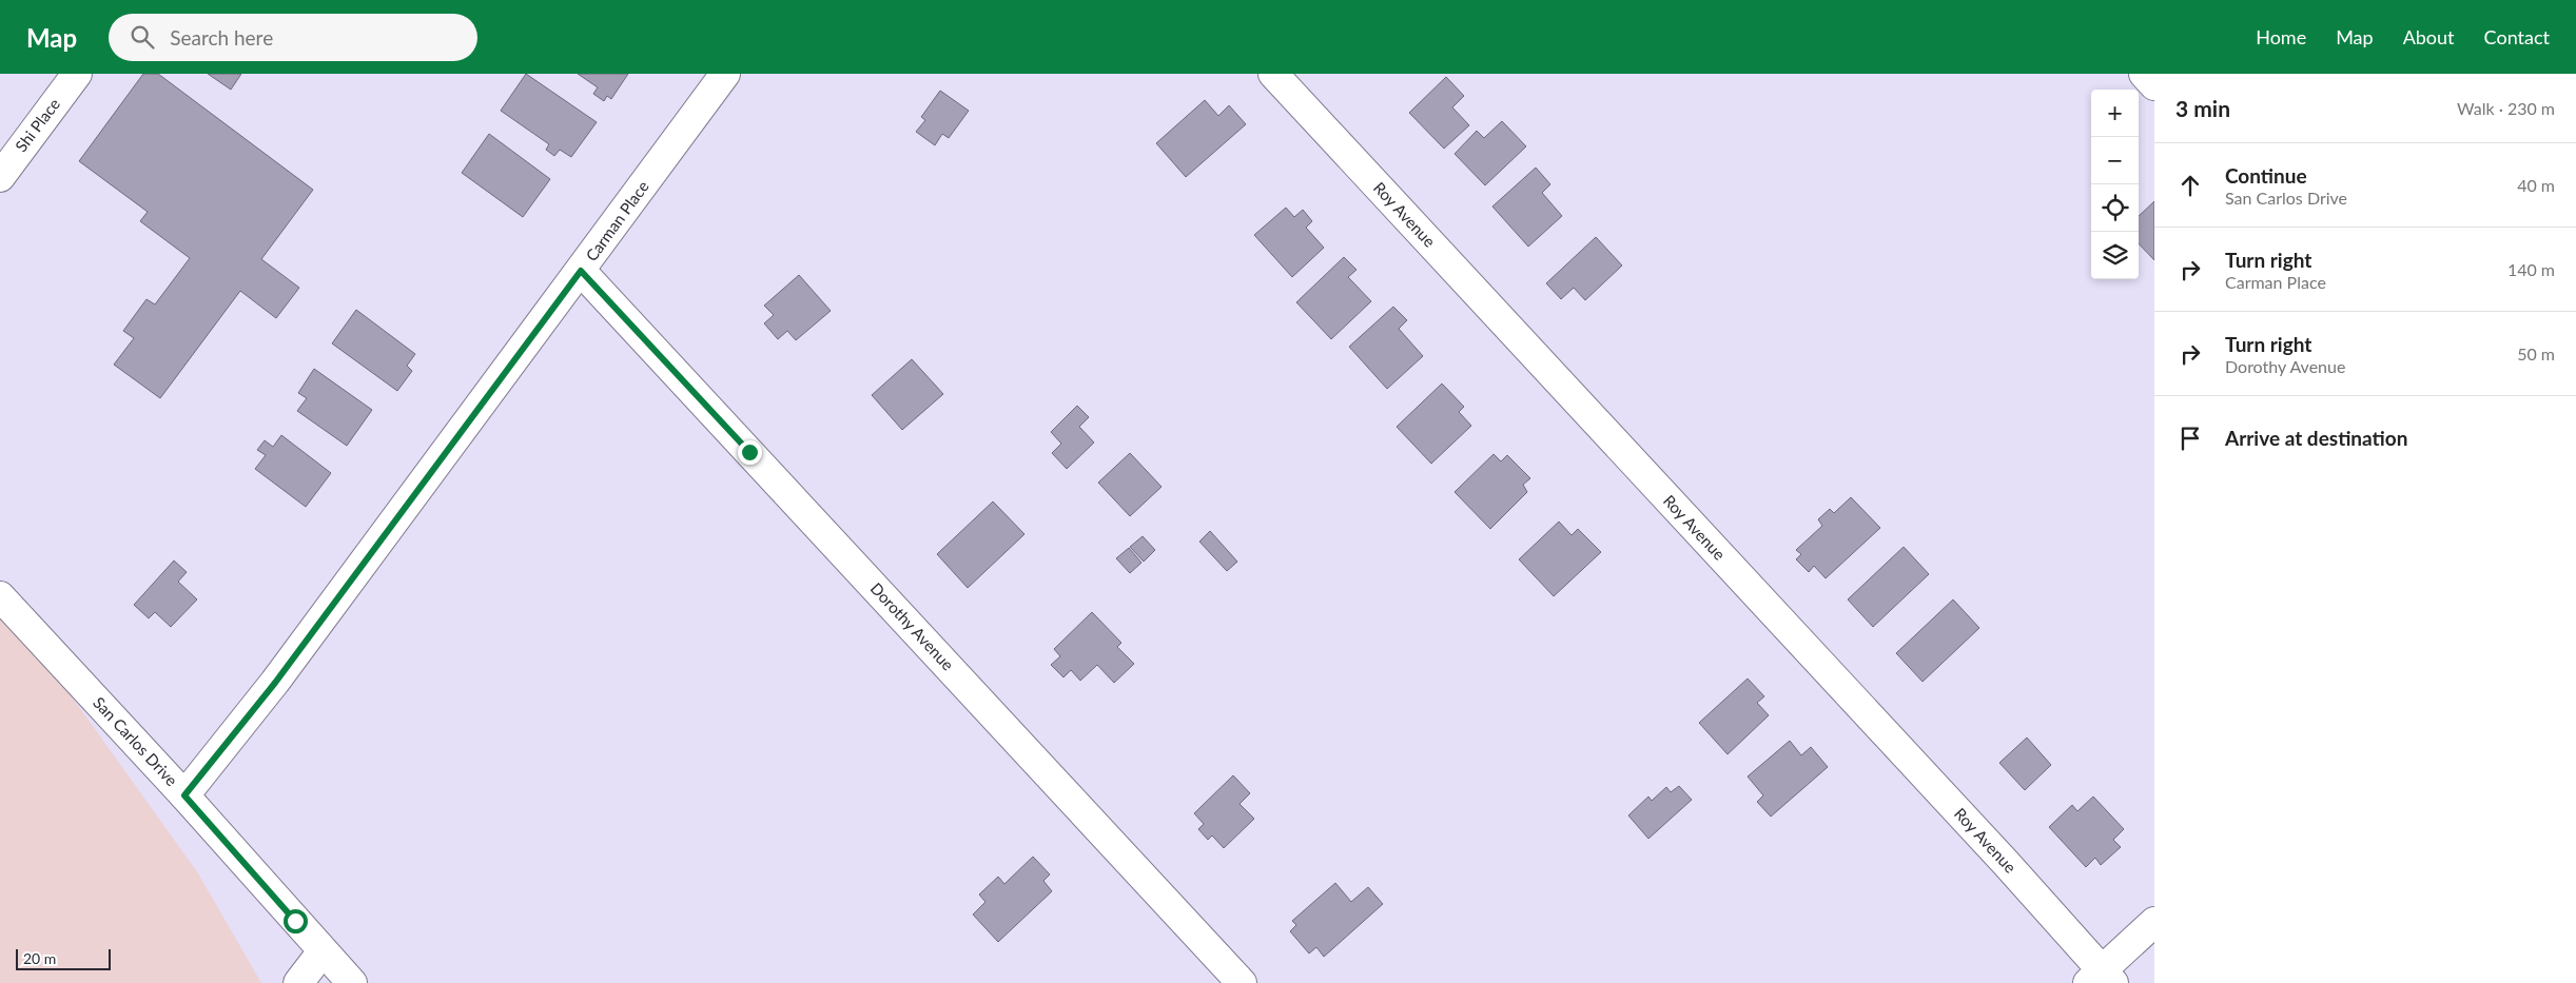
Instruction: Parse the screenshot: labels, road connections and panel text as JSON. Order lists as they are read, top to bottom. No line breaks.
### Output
{"streets":{"street":["Shi Place","Roy Avenue","Carman Place","Dorothy Avenue","San Carlos Drive"]},"crossings":[["Carman Place","Dorothy Avenue"],["Carman Place","San Carlos Drive"]],"scale_bar":"20 m","page":{"header":"Map","search":"Search here","nav":["Home","Map","About","Contact"],"heading":["3 min","Walk · 230 m"],"map_buttons":["+","−"],"list":[["Continue","San Carlos Drive","40 m"],["Turn right","Carman Place","140 m"],["Turn right","Dorothy Avenue","50 m"],"Arrive at destination"],"scale":"20 m"}}
